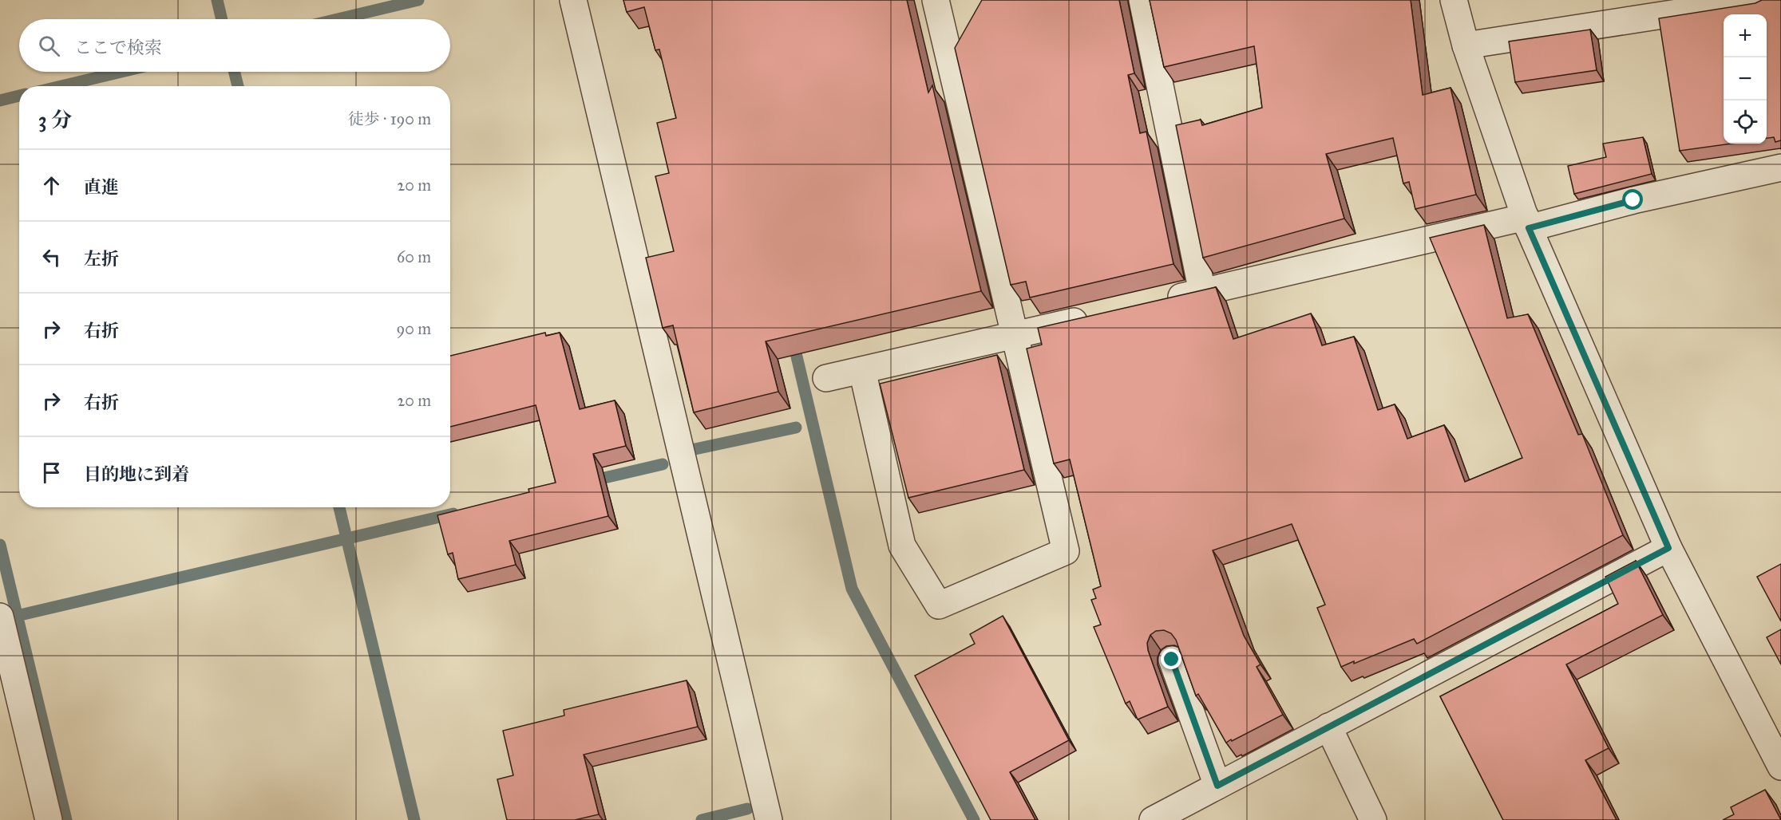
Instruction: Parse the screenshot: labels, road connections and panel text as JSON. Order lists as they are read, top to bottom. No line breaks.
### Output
{"page":{"map_buttons":["+","−"],"search":"ここで検索","heading":["3 分","徒歩 · 190 m"],"list":[["直進","20 m"],["左折","60 m"],["右折","90 m"],["右折","20 m"],"目的地に到着"]}}
